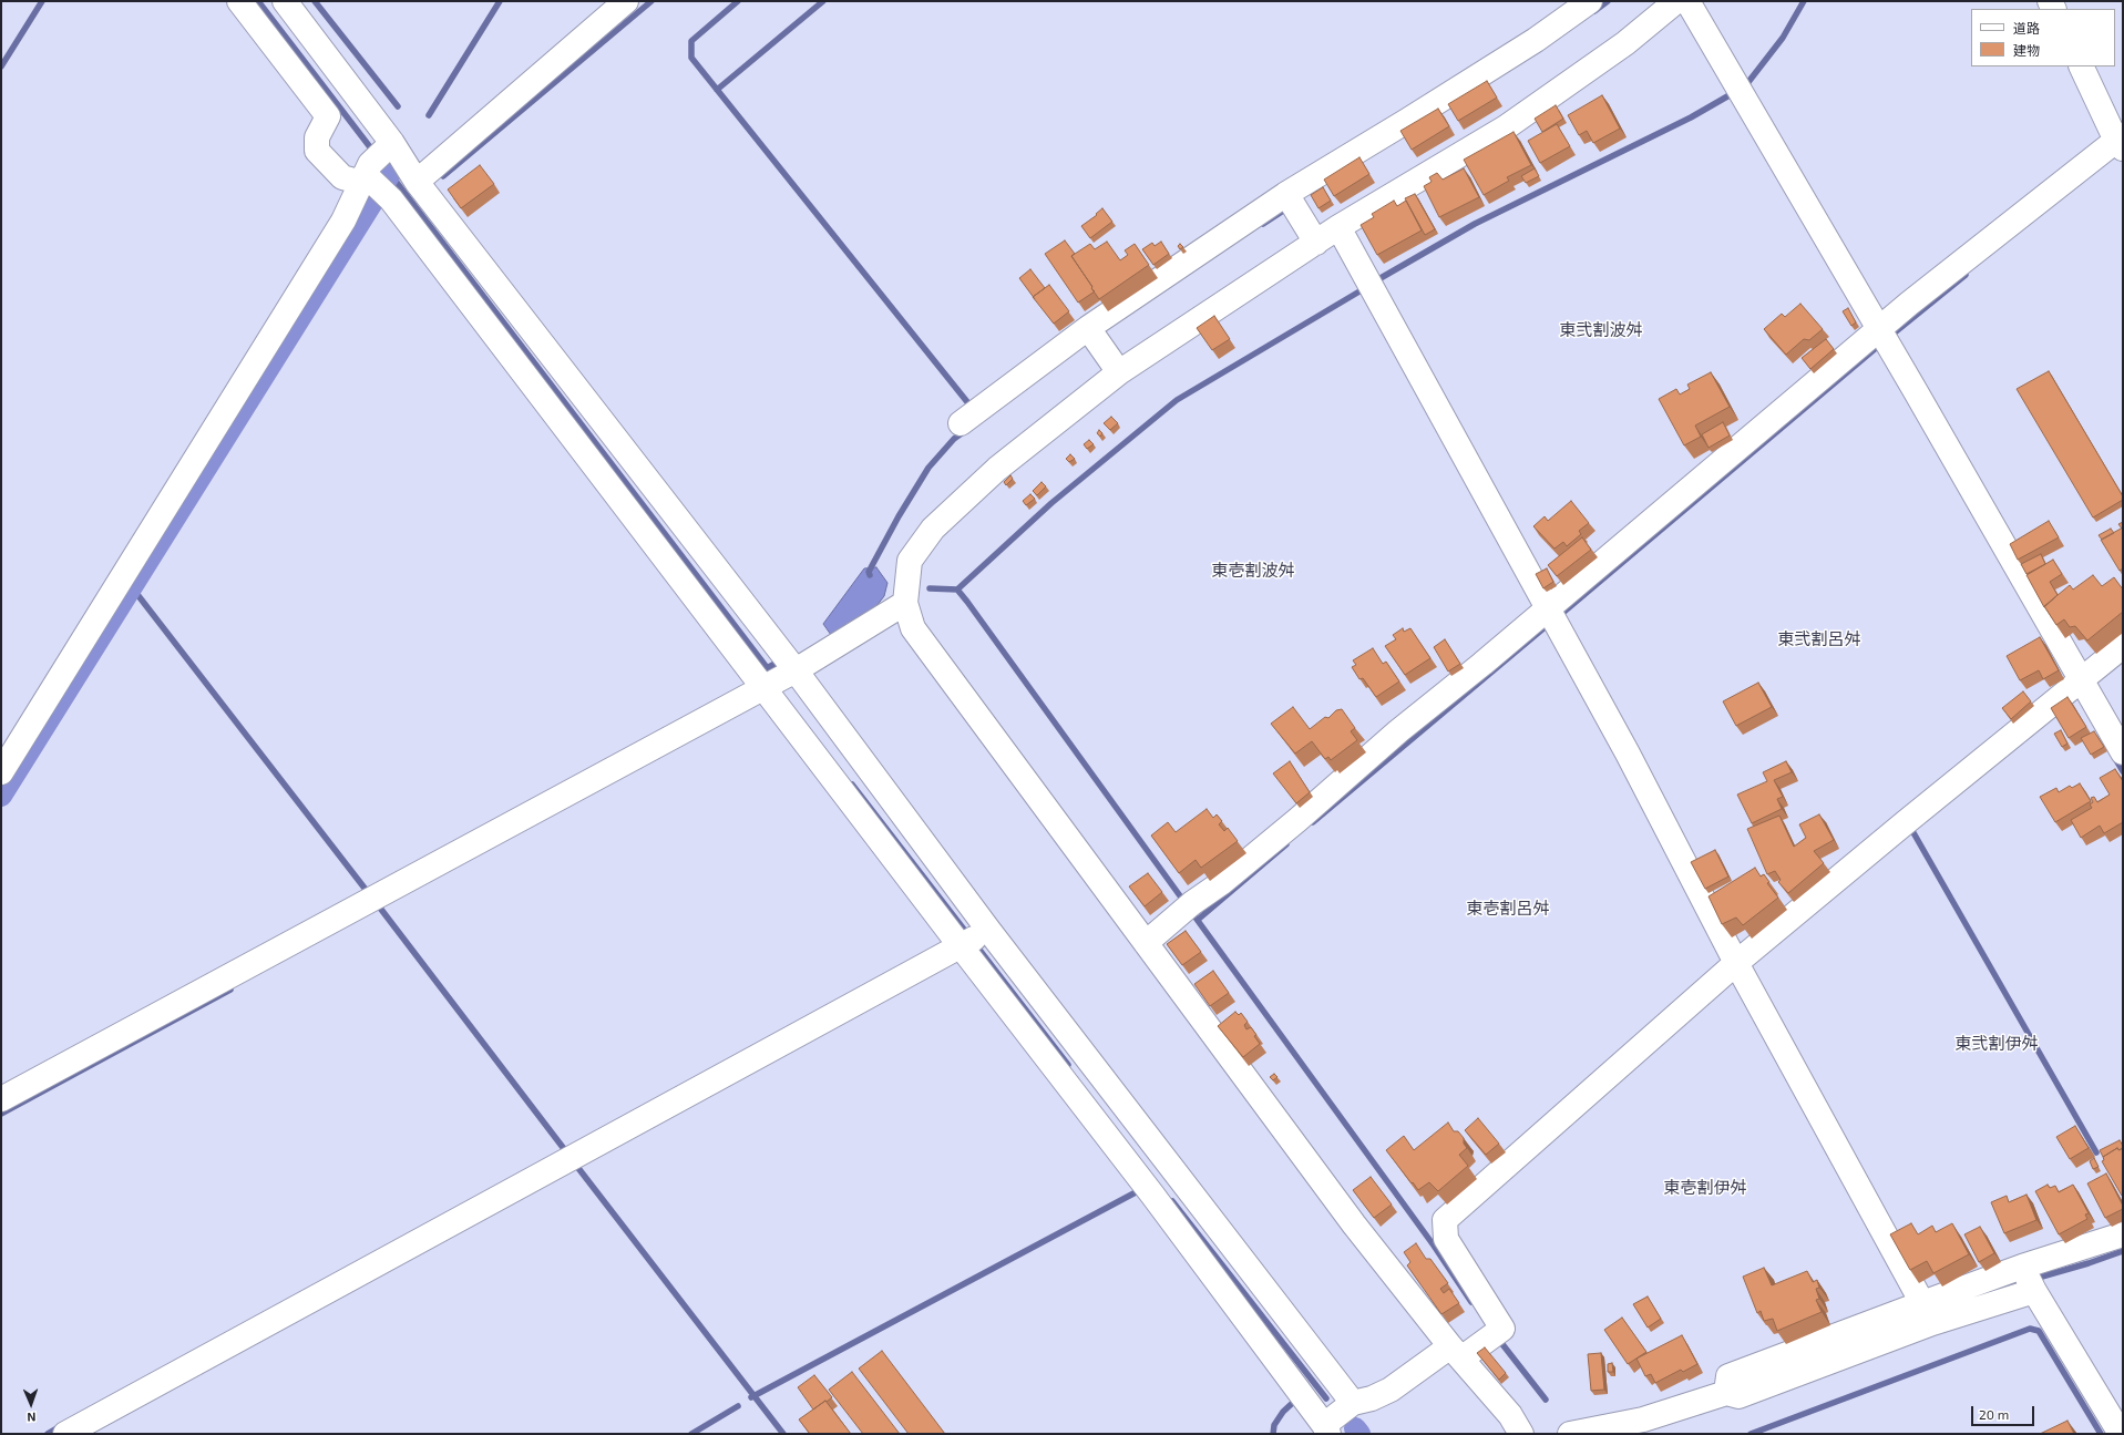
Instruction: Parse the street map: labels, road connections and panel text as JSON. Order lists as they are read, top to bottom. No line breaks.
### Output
{"districts":["東弐割波舛","東壱割波舛","東弐割呂舛","東壱割呂舛","東弐割伊舛","東壱割伊舛"],"legend":["道路","建物"],"scale_bar":"20 m","north":"bottom"}
